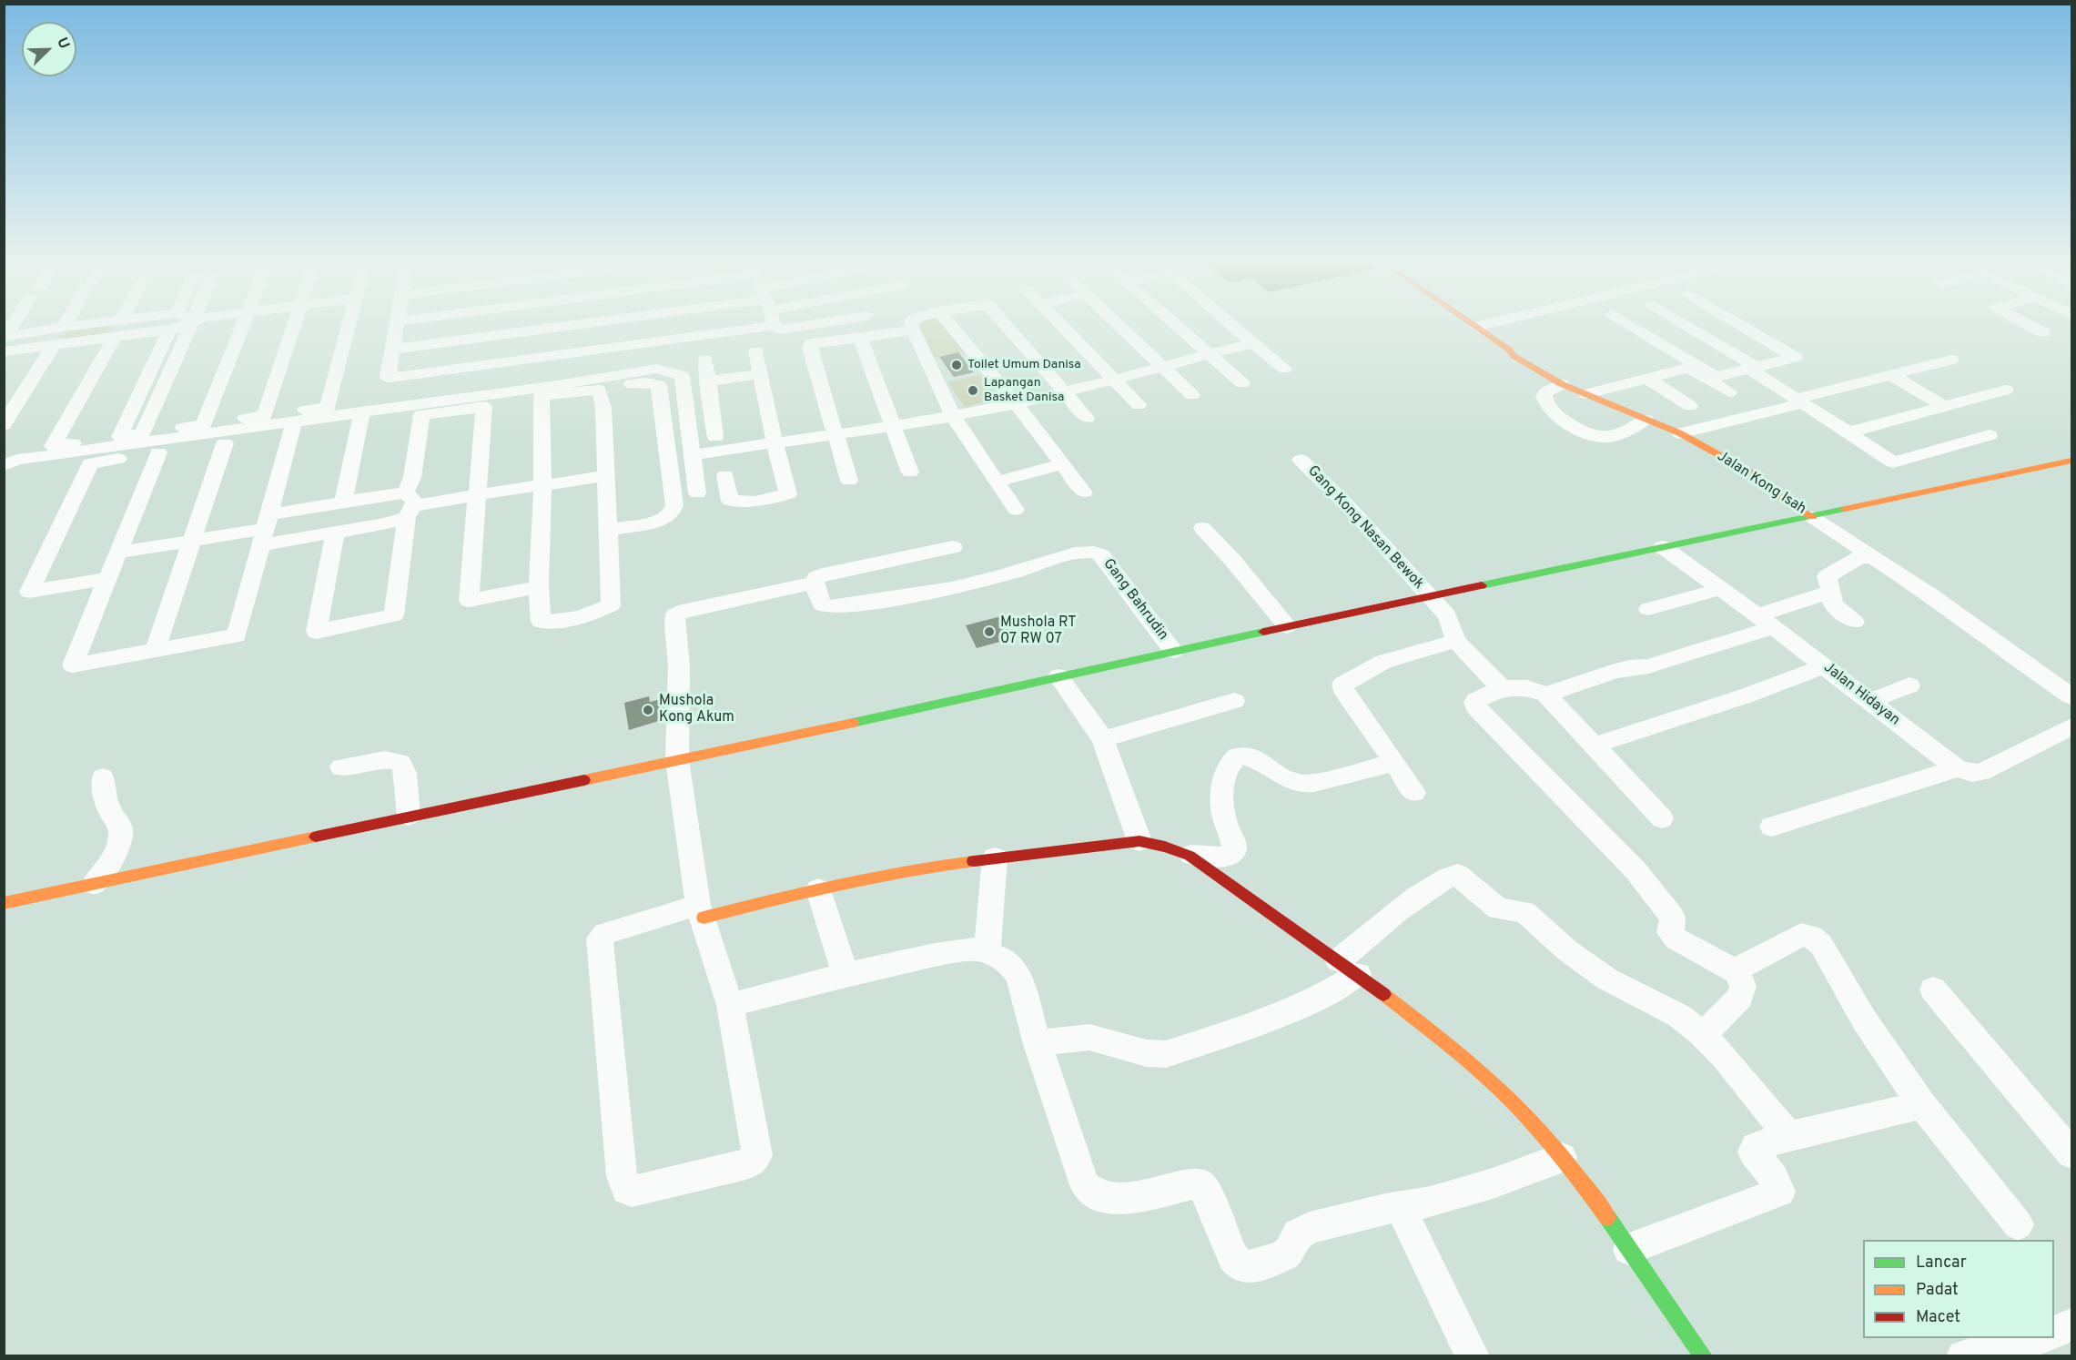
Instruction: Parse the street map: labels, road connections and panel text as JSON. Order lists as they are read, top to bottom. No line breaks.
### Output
{"streets":{"street":["Jalan Kong Isah","Gang Kong Nasan Bewok","Gang Bahrudin","Jalan Hidayan"]},"places":["Toilet Umum Danisa","Lapangan Basket Danisa","Mushola RT 07 RW 07","Mushola Kong Akum"],"legend":["Lancar","Padat","Macet"],"north":"top right"}
